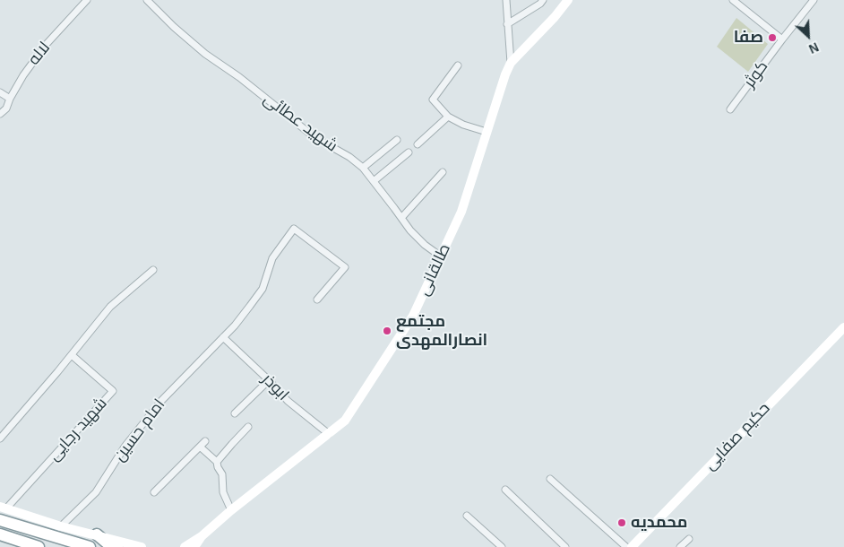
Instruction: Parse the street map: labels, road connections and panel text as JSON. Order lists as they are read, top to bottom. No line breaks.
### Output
{"streets":{"street":["لاله","کوثر","شهید عطائی","طالقانی","ابوذر","شهید رجایی","امام حسین","حکیم صفایی"]},"crossings":[["شهید عطائی","طالقانی"],["طالقانی","ابوذر"],["ابوذر","امام حسین"]],"places":["صفا","مجتمع انصارالمهدی","محمدیه"],"north":"bottom right"}
